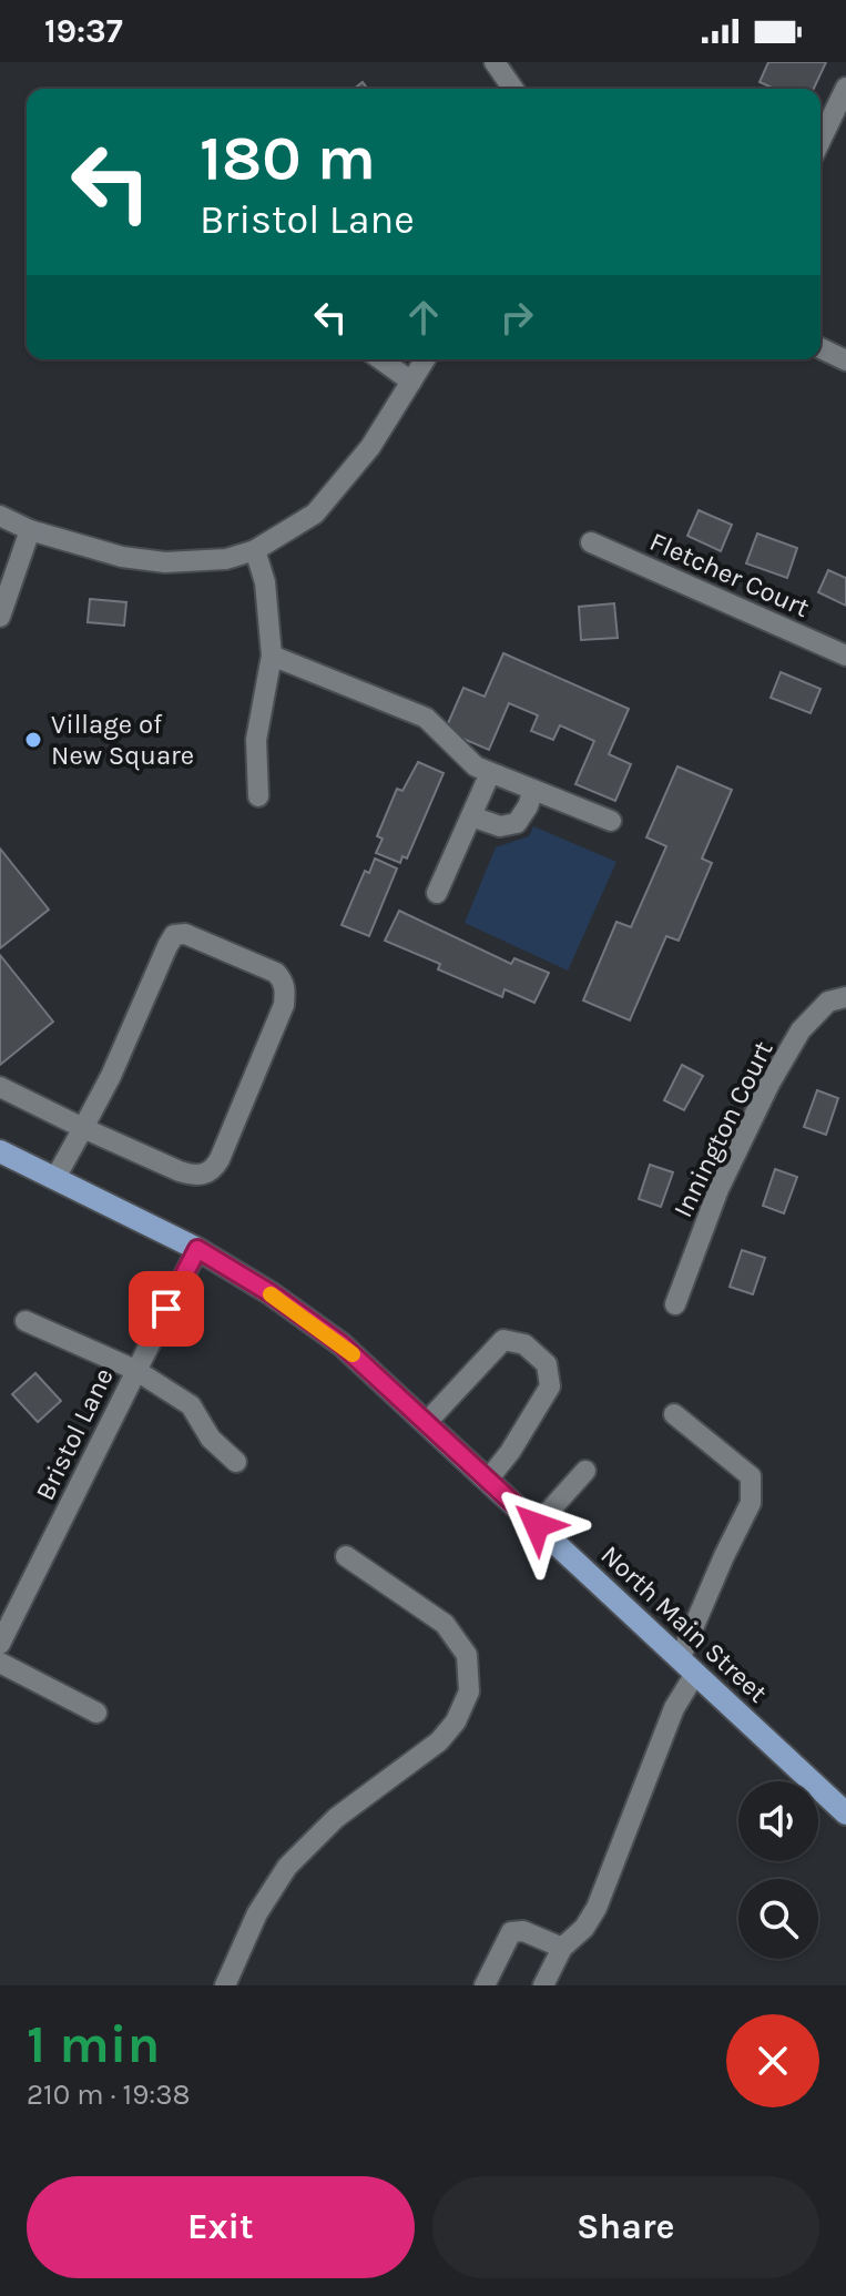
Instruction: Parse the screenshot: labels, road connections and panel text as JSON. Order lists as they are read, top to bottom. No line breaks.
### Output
{"streets":{"main road":["North Main Street"],"street":["Fletcher Court","Innington Court","Bristol Lane"]},"crossings":[["Bristol Lane","North Main Street"]],"places":["Village of New Square"],"page":{"status":"19:37","turn":["180 m","Bristol Lane"],"heading":["1 min","210 m · 19:38"],"buttons":["Exit","Share"]}}
